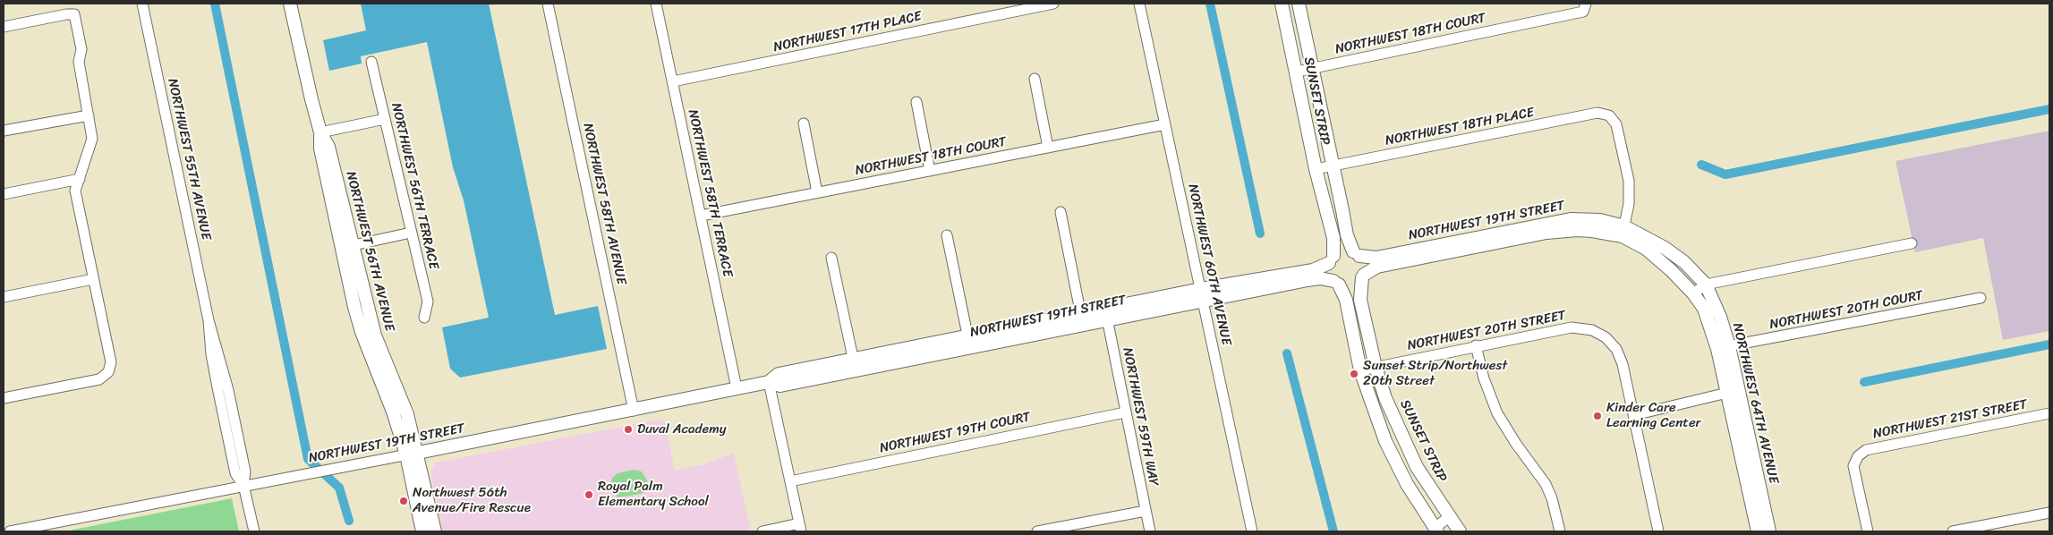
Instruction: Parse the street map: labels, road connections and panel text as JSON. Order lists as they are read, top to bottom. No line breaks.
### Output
{"streets":{"street":["NORTHWEST 17TH PLACE","NORTHWEST 18TH COURT","SUNSET STRIP","NORTHWEST 18TH PLACE","NORTHWEST 55TH AVENUE","NORTHWEST 56TH TERRACE","NORTHWEST 58TH TERRACE","NORTHWEST 58TH AVENUE","NORTHWEST 19TH STREET","NORTHWEST 56TH AVENUE","NORTHWEST 60TH AVENUE","NORTHWEST 20TH COURT","NORTHWEST 20TH STREET","NORTHWEST 64TH AVENUE","NORTHWEST 59TH WAY","NORTHWEST 21ST STREET","NORTHWEST 19TH COURT"]},"crossings":[["NORTHWEST 17TH PLACE","NORTHWEST 58TH TERRACE"],["NORTHWEST 18TH COURT","SUNSET STRIP"],["NORTHWEST 18TH COURT","NORTHWEST 58TH TERRACE"],["NORTHWEST 18TH COURT","NORTHWEST 60TH AVENUE"],["SUNSET STRIP","NORTHWEST 18TH PLACE"],["SUNSET STRIP","NORTHWEST 19TH STREET"],["SUNSET STRIP","NORTHWEST 20TH STREET"],["NORTHWEST 18TH PLACE","NORTHWEST 19TH STREET"],["NORTHWEST 55TH AVENUE","NORTHWEST 19TH STREET"],["NORTHWEST 58TH TERRACE","NORTHWEST 19TH STREET"],["NORTHWEST 58TH AVENUE","NORTHWEST 19TH STREET"],["NORTHWEST 19TH STREET","NORTHWEST 56TH AVENUE"],["NORTHWEST 19TH STREET","NORTHWEST 60TH AVENUE"],["NORTHWEST 19TH STREET","NORTHWEST 64TH AVENUE"],["NORTHWEST 19TH STREET","NORTHWEST 59TH WAY"],["NORTHWEST 20TH COURT","NORTHWEST 64TH AVENUE"],["NORTHWEST 59TH WAY","NORTHWEST 19TH COURT"]],"places":["Sunset Strip/Northwest 20th Street","Kinder Care Learning Center","Duval Academy","Royal Palm Elementary School","Northwest 56th Avenue/Fire Rescue"]}
